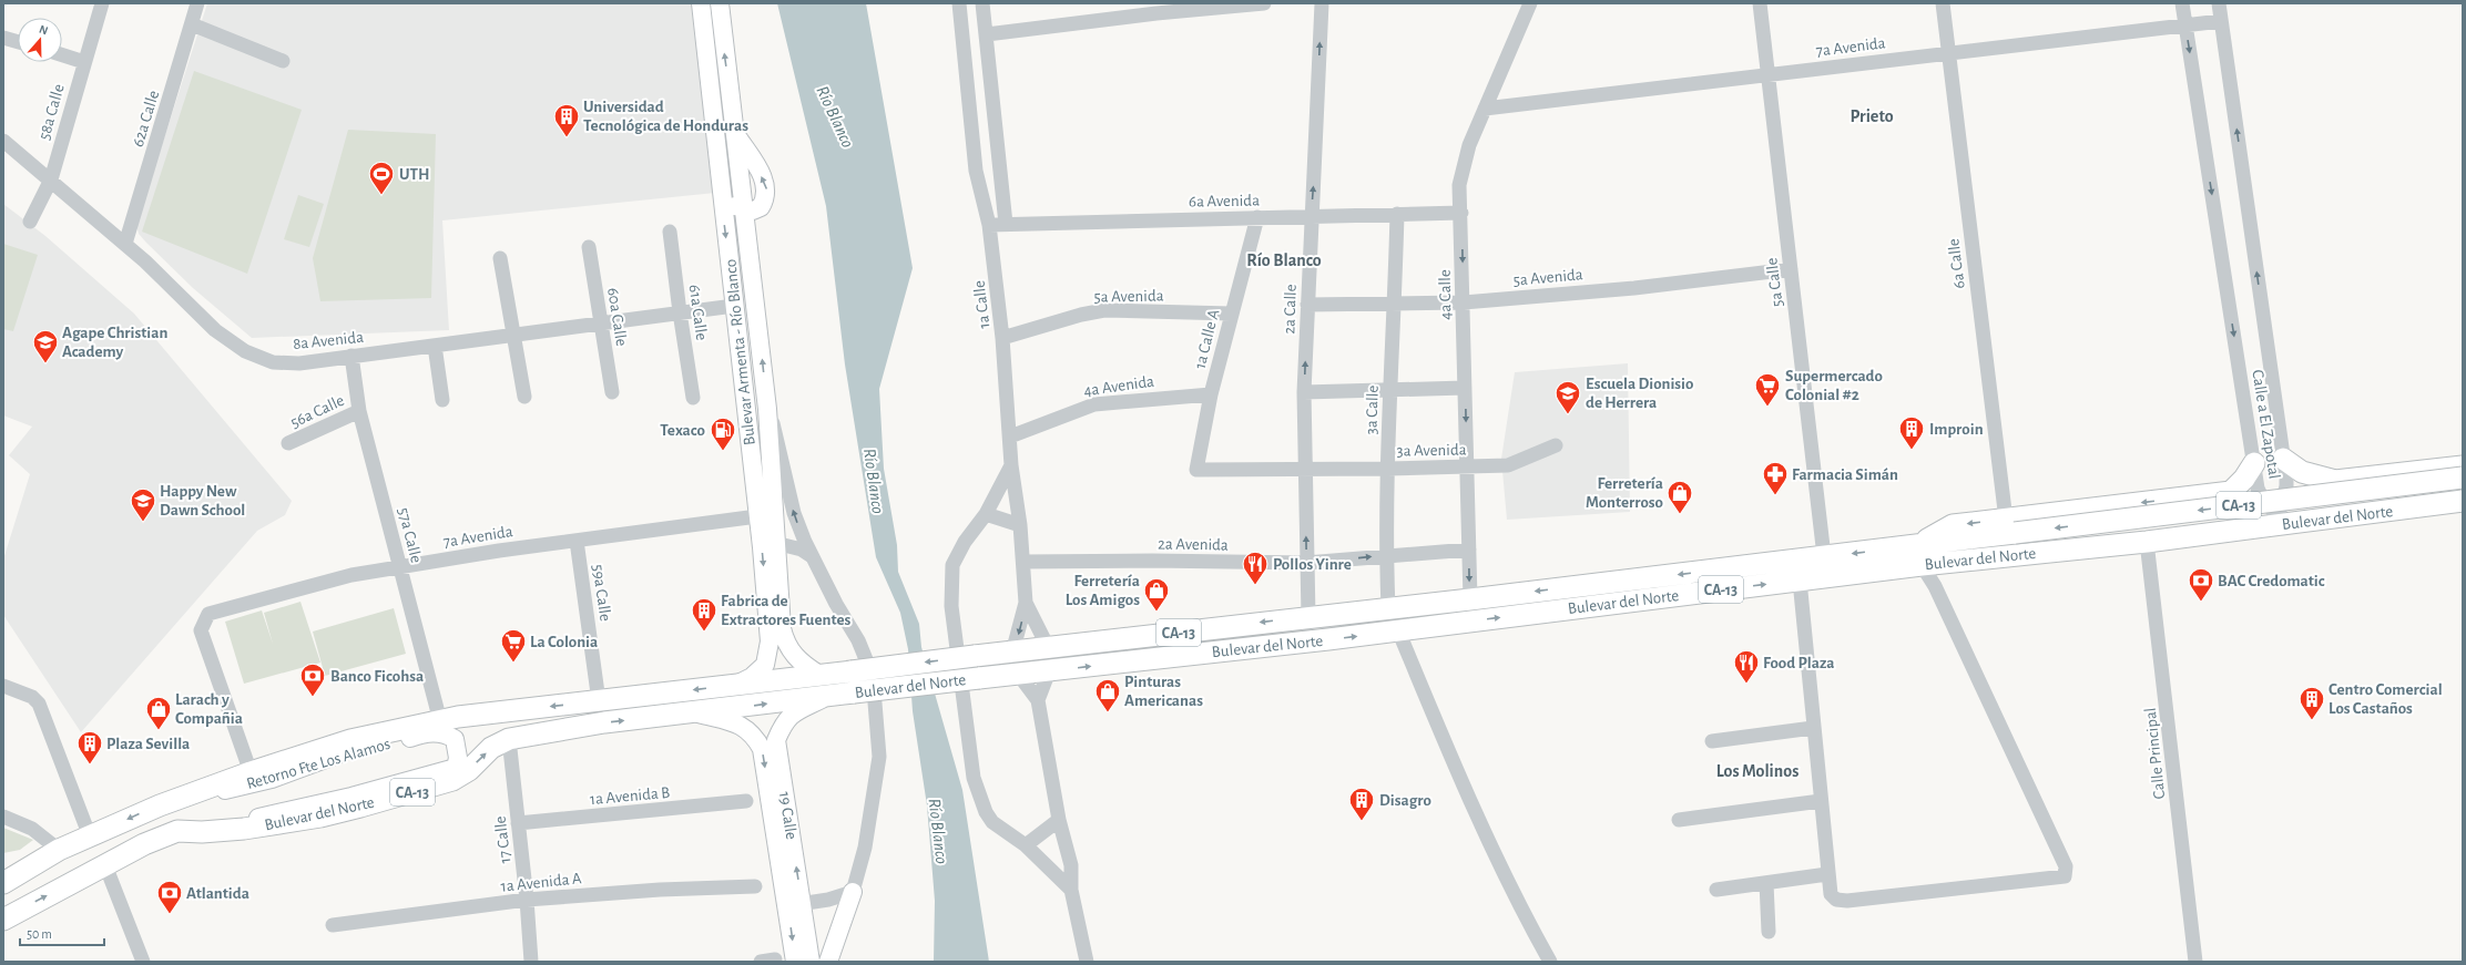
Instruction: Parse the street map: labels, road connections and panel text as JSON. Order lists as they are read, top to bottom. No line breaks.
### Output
{"streets":{"highway":["CA-13","Bulevar del Norte"],"main road":["Bulevar Armenta - Río Blanco","Retorno Fte Los Alamos","19 Calle"],"street":["7a Avenida","58a Calle","62a Calle","6a Avenida","6a Calle","5a Avenida","5a Calle","4a Calle","1a Calle","2a Calle","61a Calle","60a Calle","1a Calle A","8a Avenida","4a Avenida","3a Calle","56a Calle","Calle a El Zapotal","3a Avenida","57a Calle","2a Avenida","59a Calle","Calle Principal","1a Avenida B","17 Calle","1a Avenida A"]},"crossings":[["7a Avenida","6a Calle"],["7a Avenida","5a Calle"],["7a Avenida","4a Calle"],["7a Avenida","Bulevar Armenta - Río Blanco"],["7a Avenida","Calle a El Zapotal"],["7a Avenida","Bulevar del Norte"],["7a Avenida","57a Calle"],["7a Avenida","59a Calle"],["58a Calle","8a Avenida"],["62a Calle","8a Avenida"],["6a Avenida","4a Calle"],["6a Avenida","1a Calle"],["6a Avenida","2a Calle"],["6a Avenida","1a Calle A"],["6a Avenida","3a Calle"],["6a Calle","Bulevar del Norte"],["5a Avenida","5a Calle"],["5a Avenida","4a Calle"],["5a Avenida","1a Calle"],["5a Avenida","2a Calle"],["5a Avenida","1a Calle A"],["5a Avenida","3a Calle"],["5a Calle","Bulevar del Norte"],["4a Calle","3a Avenida"],["4a Calle","Bulevar del Norte"],["4a Calle","2a Avenida"],["1a Calle","4a Avenida"],["1a Calle","Bulevar del Norte"],["1a Calle","2a Avenida"],["2a Calle","3a Avenida"],["2a Calle","Bulevar del Norte"],["2a Calle","2a Avenida"],["61a Calle","8a Avenida"],["60a Calle","8a Avenida"],["1a Calle A","4a Avenida"],["1a Calle A","3a Avenida"],["8a Avenida","Bulevar Armenta - Río Blanco"],["8a Avenida","57a Calle"],["Bulevar Armenta - Río Blanco","Bulevar del Norte"],["3a Calle","3a Avenida"],["3a Calle","Bulevar del Norte"],["3a Calle","2a Avenida"],["56a Calle","57a Calle"],["Bulevar del Norte","57a Calle"],["Bulevar del Norte","59a Calle"],["Bulevar del Norte","Calle Principal"],["Bulevar del Norte","Retorno Fte Los Alamos"],["Bulevar del Norte","19 Calle"],["Bulevar del Norte","17 Calle"],["1a Avenida B","17 Calle"],["17 Calle","1a Avenida A"]],"one_way":["4a Calle","2a Calle"],"districts":["Prieto","Río Blanco","Los Molinos"],"water":["Río Blanco"],"places":{"building":["Universidad Tecnológica de Honduras","Improin","Fabrica de Extractores Fuentes","Centro Comercial Los Castaños","Plaza Sevilla","Disagro"],"sports":["UTH"],"school or university":["Agape Christian Academy","Escuela Dionisio de Herrera","Happy New Dawn School"],"supermarket":["Supermercado Colonial #2","La Colonia"],"fuel station":["Texaco"],"pharmacy":["Farmacia Simán"],"shop":["Ferretería Monterroso","Ferretería Los Amigos","Pinturas Americanas","Larach y Compañia"],"restaurant":["Pollos Yinre","Food Plaza"],"bank":["BAC Credomatic","Banco Ficohsa","Atlantida"]},"scale_bar":"50 m","north":"top"}
